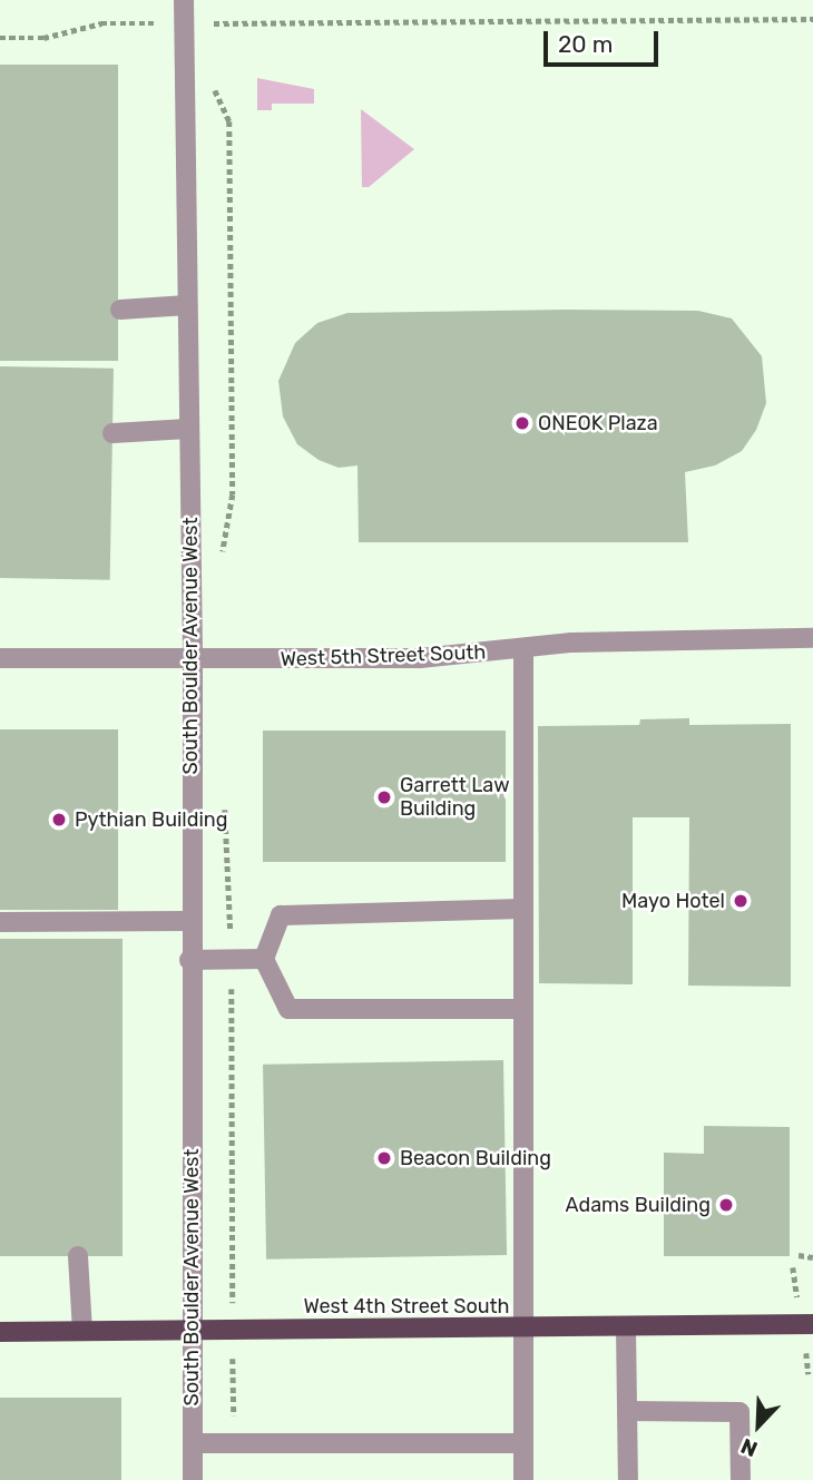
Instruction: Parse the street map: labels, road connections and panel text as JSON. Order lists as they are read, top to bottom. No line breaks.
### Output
{"streets":{"main road":["West 4th Street South"],"street":["South Boulder Avenue West","West 5th Street South"]},"crossings":[["South Boulder Avenue West","West 5th Street South"],["South Boulder Avenue West","West 4th Street South"]],"places":["ONEOK Plaza","Garrett Law Building","Pythian Building","Mayo Hotel","Beacon Building","Adams Building"],"scale_bar":"20 m","north":"bottom left"}
